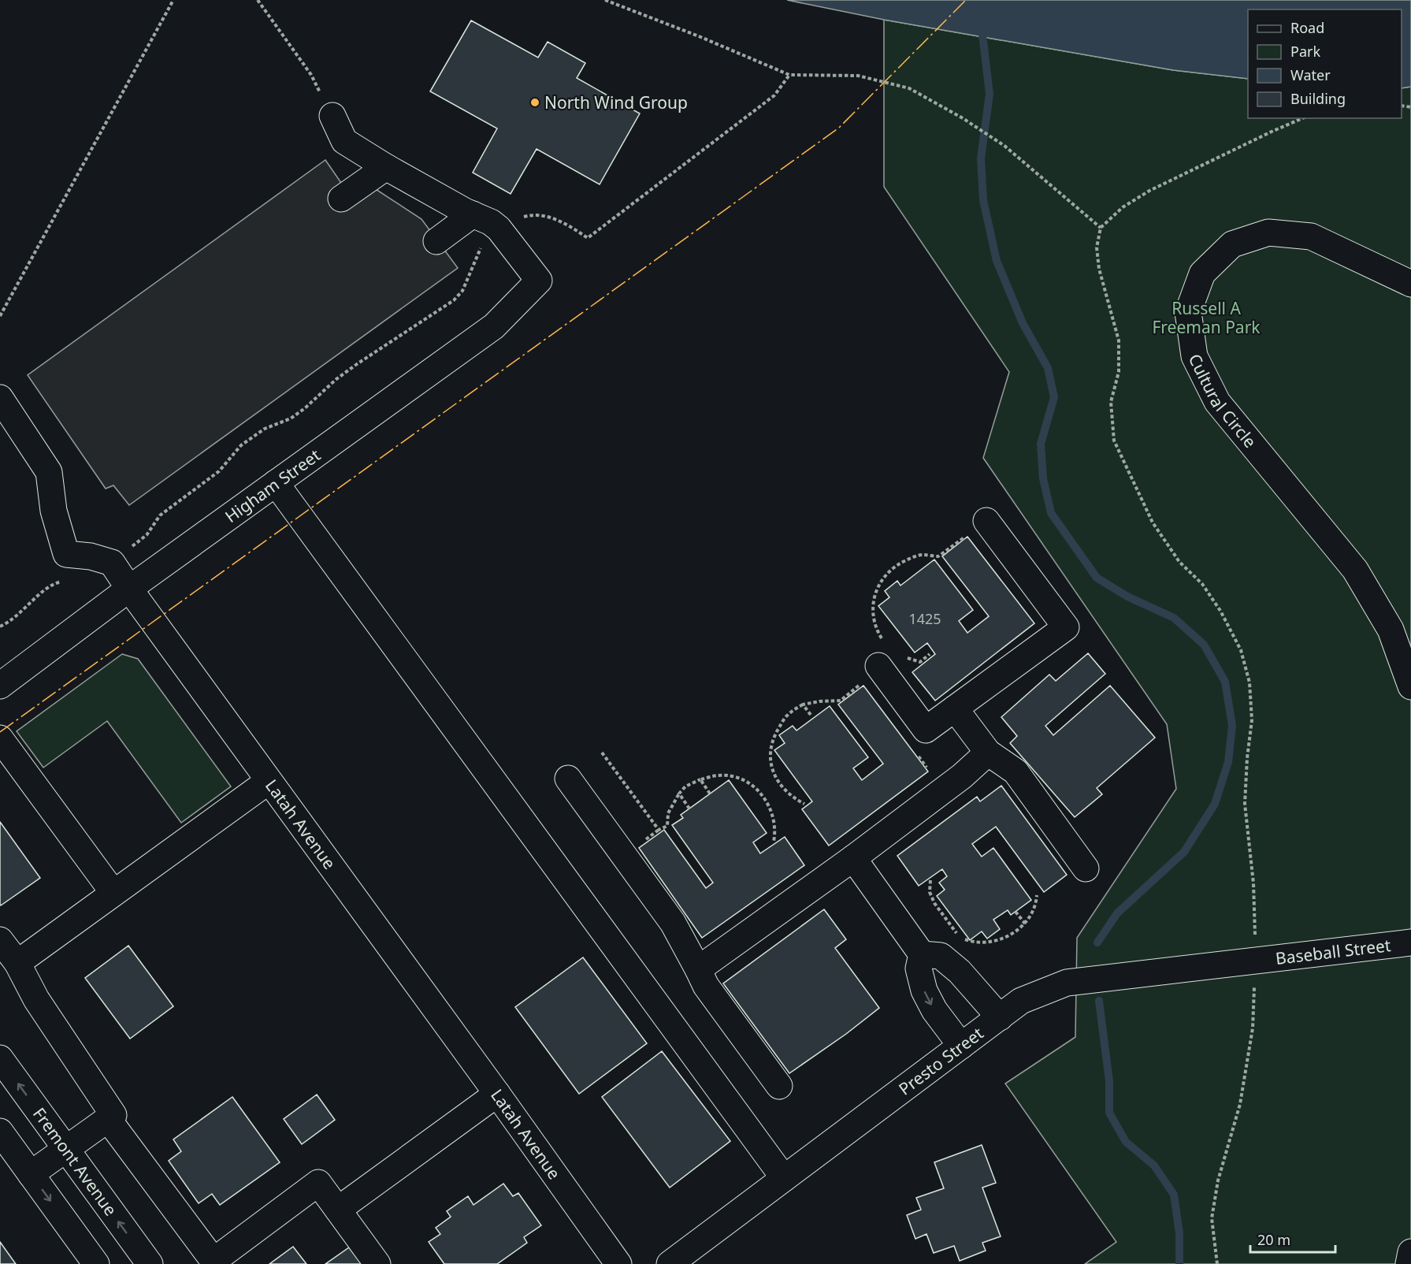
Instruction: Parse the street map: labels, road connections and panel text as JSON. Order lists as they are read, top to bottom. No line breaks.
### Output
{"streets":{"street":["Cultural Circle","Higham Street","Latah Avenue","Baseball Street","Presto Street","Fremont Avenue"]},"crossings":[["Higham Street","Latah Avenue"],["Baseball Street","Presto Street"]],"parks":["Russell A Freeman Park"],"places":["North Wind Group"],"house_numbers":["1425"],"legend":["Road","Park","Water","Building"],"scale_bar":"20 m"}
